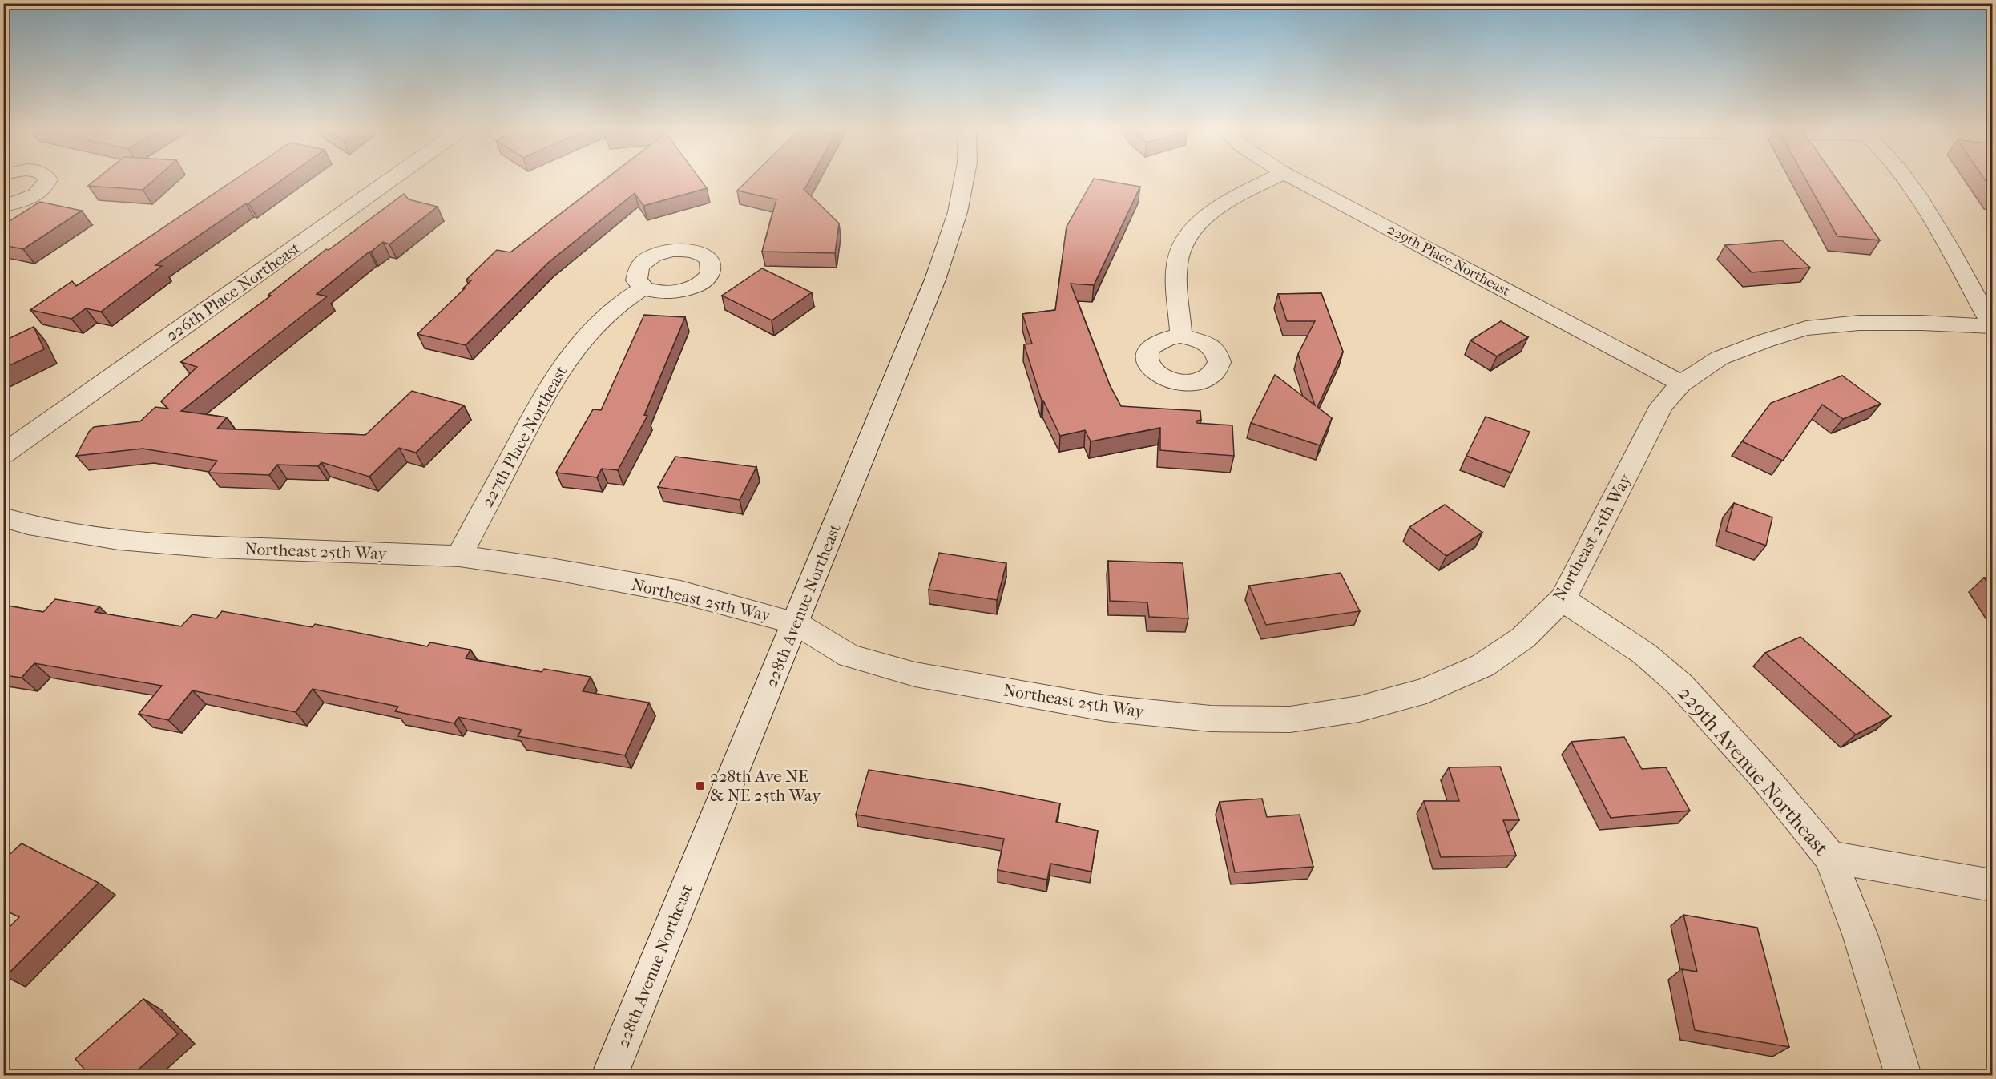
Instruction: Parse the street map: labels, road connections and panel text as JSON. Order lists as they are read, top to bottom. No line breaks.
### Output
{"streets":{"street":["229th Place Northeast","226th Place Northeast","227th Place Northeast","Northeast 25th Way","228th Avenue Northeast","229th Avenue Northeast"]},"crossings":[["229th Place Northeast","Northeast 25th Way"],["227th Place Northeast","Northeast 25th Way"],["Northeast 25th Way","228th Avenue Northeast"],["Northeast 25th Way","229th Avenue Northeast"]],"places":{"transit":["228th Ave NE & NE 25th Way"]}}
